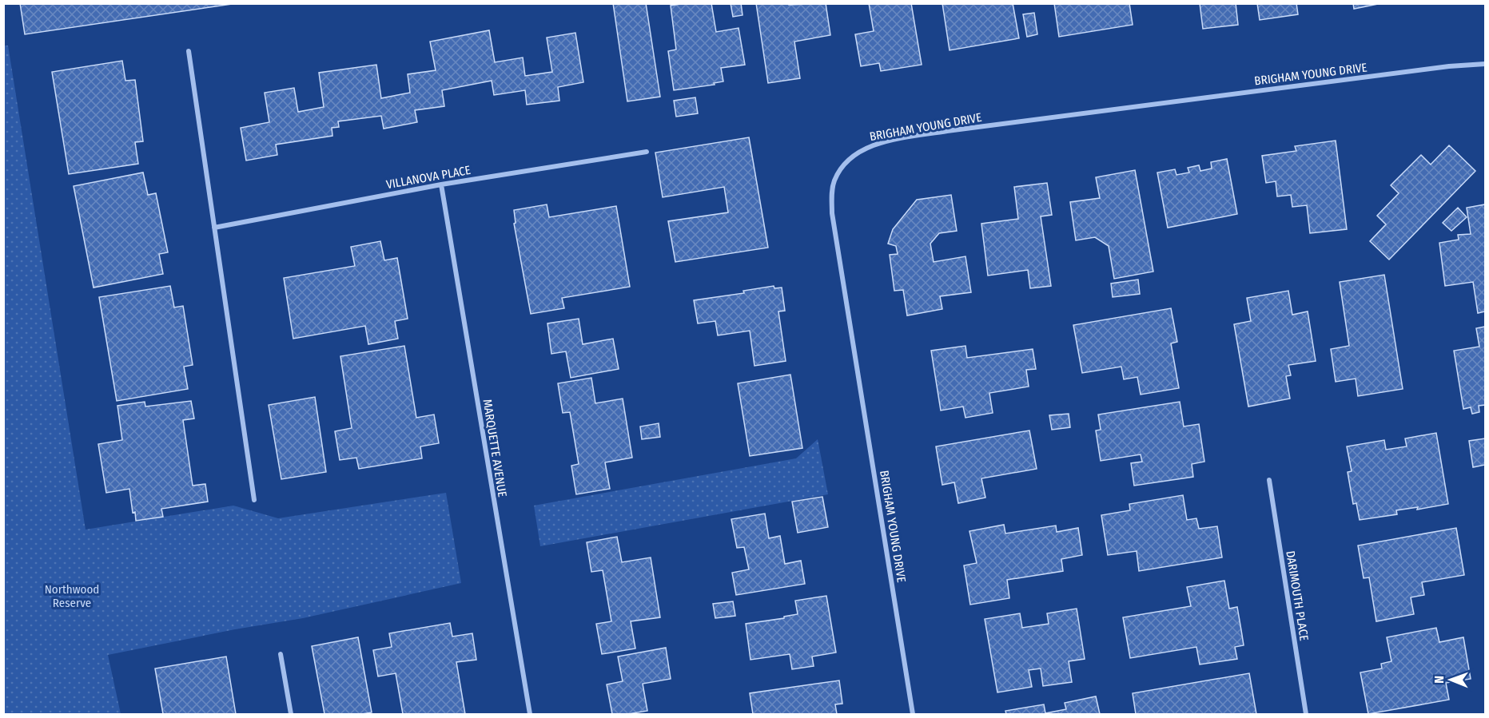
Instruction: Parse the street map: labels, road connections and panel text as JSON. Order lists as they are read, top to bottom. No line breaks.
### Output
{"streets":{"street":["BRIGHAM YOUNG DRIVE","VILLANOVA PLACE","MARQUETTE AVENUE","DARIMOUTH PLACE"]},"crossings":[["VILLANOVA PLACE","MARQUETTE AVENUE"]],"parks":["Northwood Reserve"],"north":"left"}
